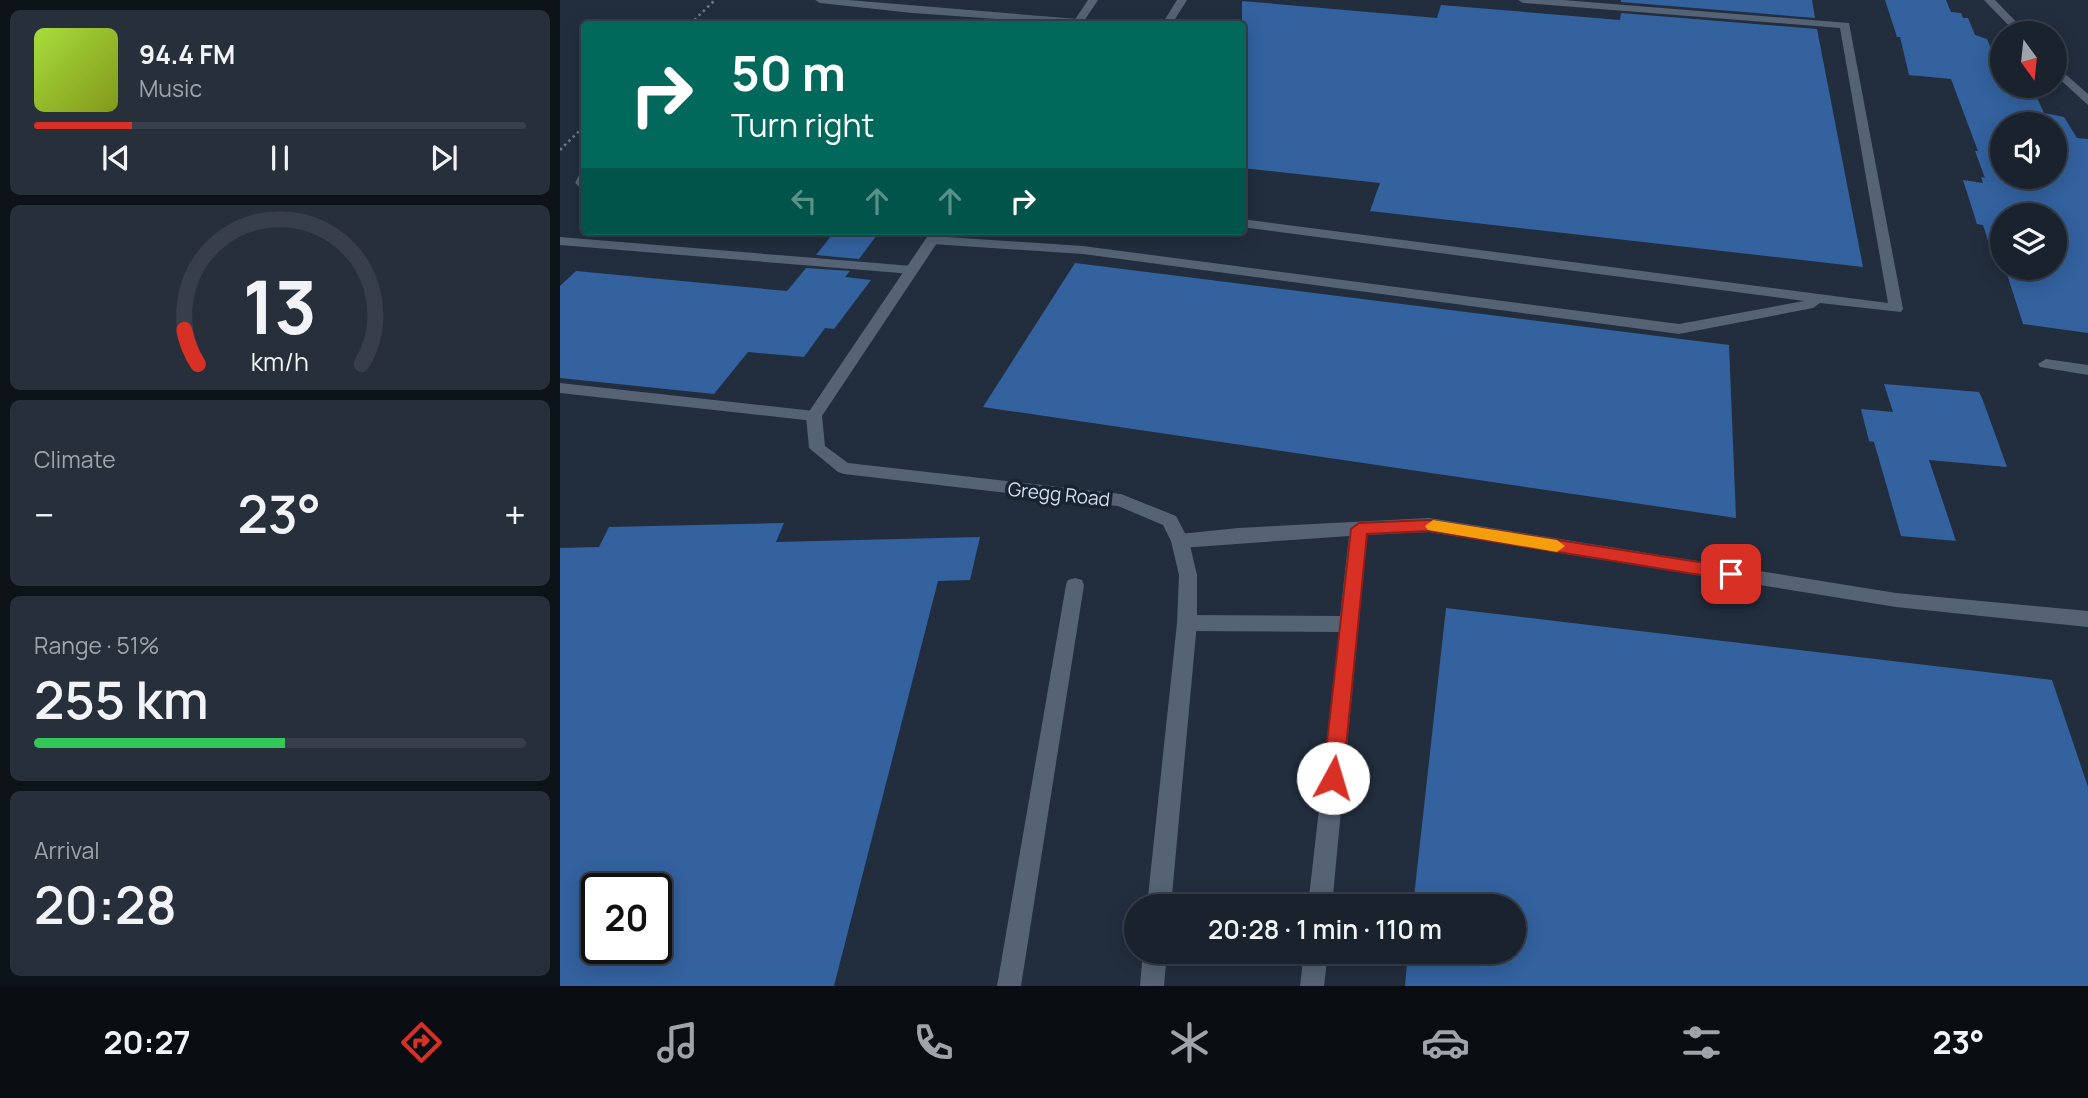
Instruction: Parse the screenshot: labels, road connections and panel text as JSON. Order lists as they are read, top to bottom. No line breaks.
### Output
{"streets":{"street":["Gregg Road"]},"north":"bottom","page":{"turn":["50 m","Turn right"],"song":["94.4 FM","Music"],"tile":["Climate",["Range · 51%","255 km"],["Arrival","20:28"]],"heat":["−","23°","+"],"limit":"20","trip":"20:28 · 1 min · 110 m","tabs":["20:27","23°"],"gauge":["13","km/h"]}}
